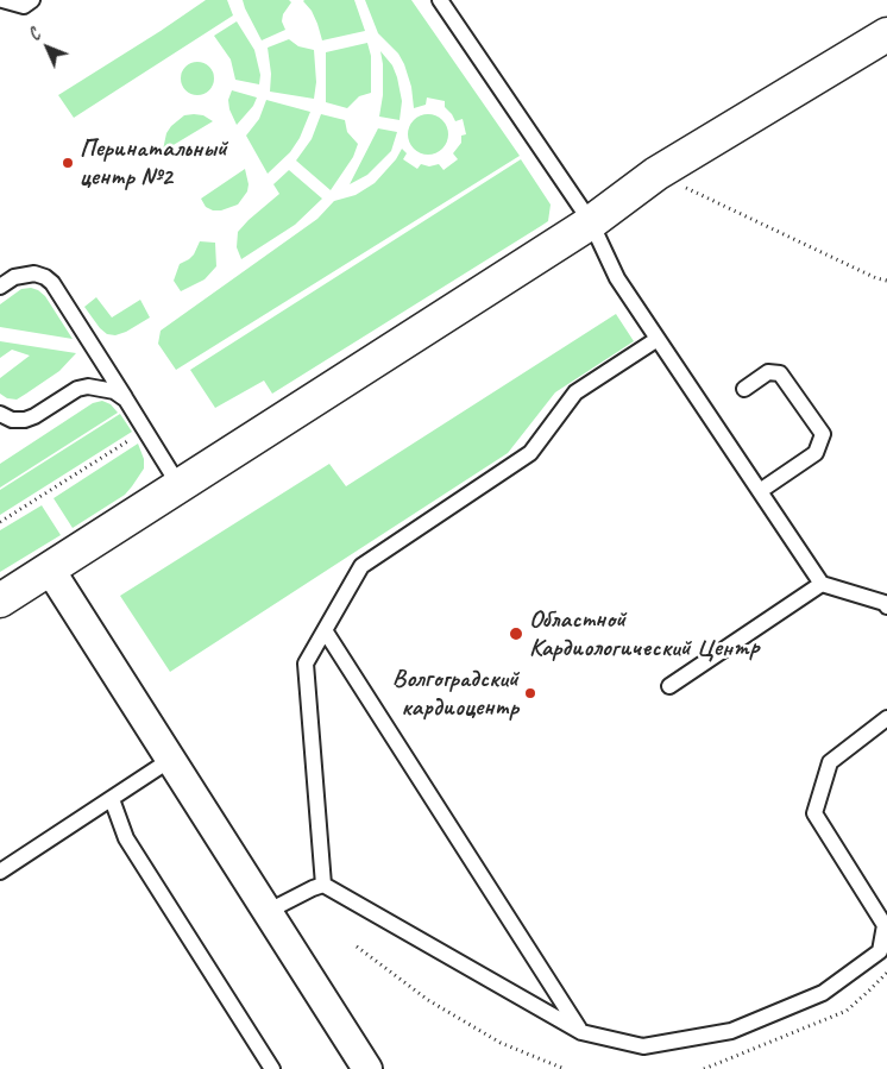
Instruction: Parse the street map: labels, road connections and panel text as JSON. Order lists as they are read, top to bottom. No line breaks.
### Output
{"places":["Перинатальный центр №2","Областной Кардиологический Центр","Волгоградский кардиоцентр"],"north":"top left"}
